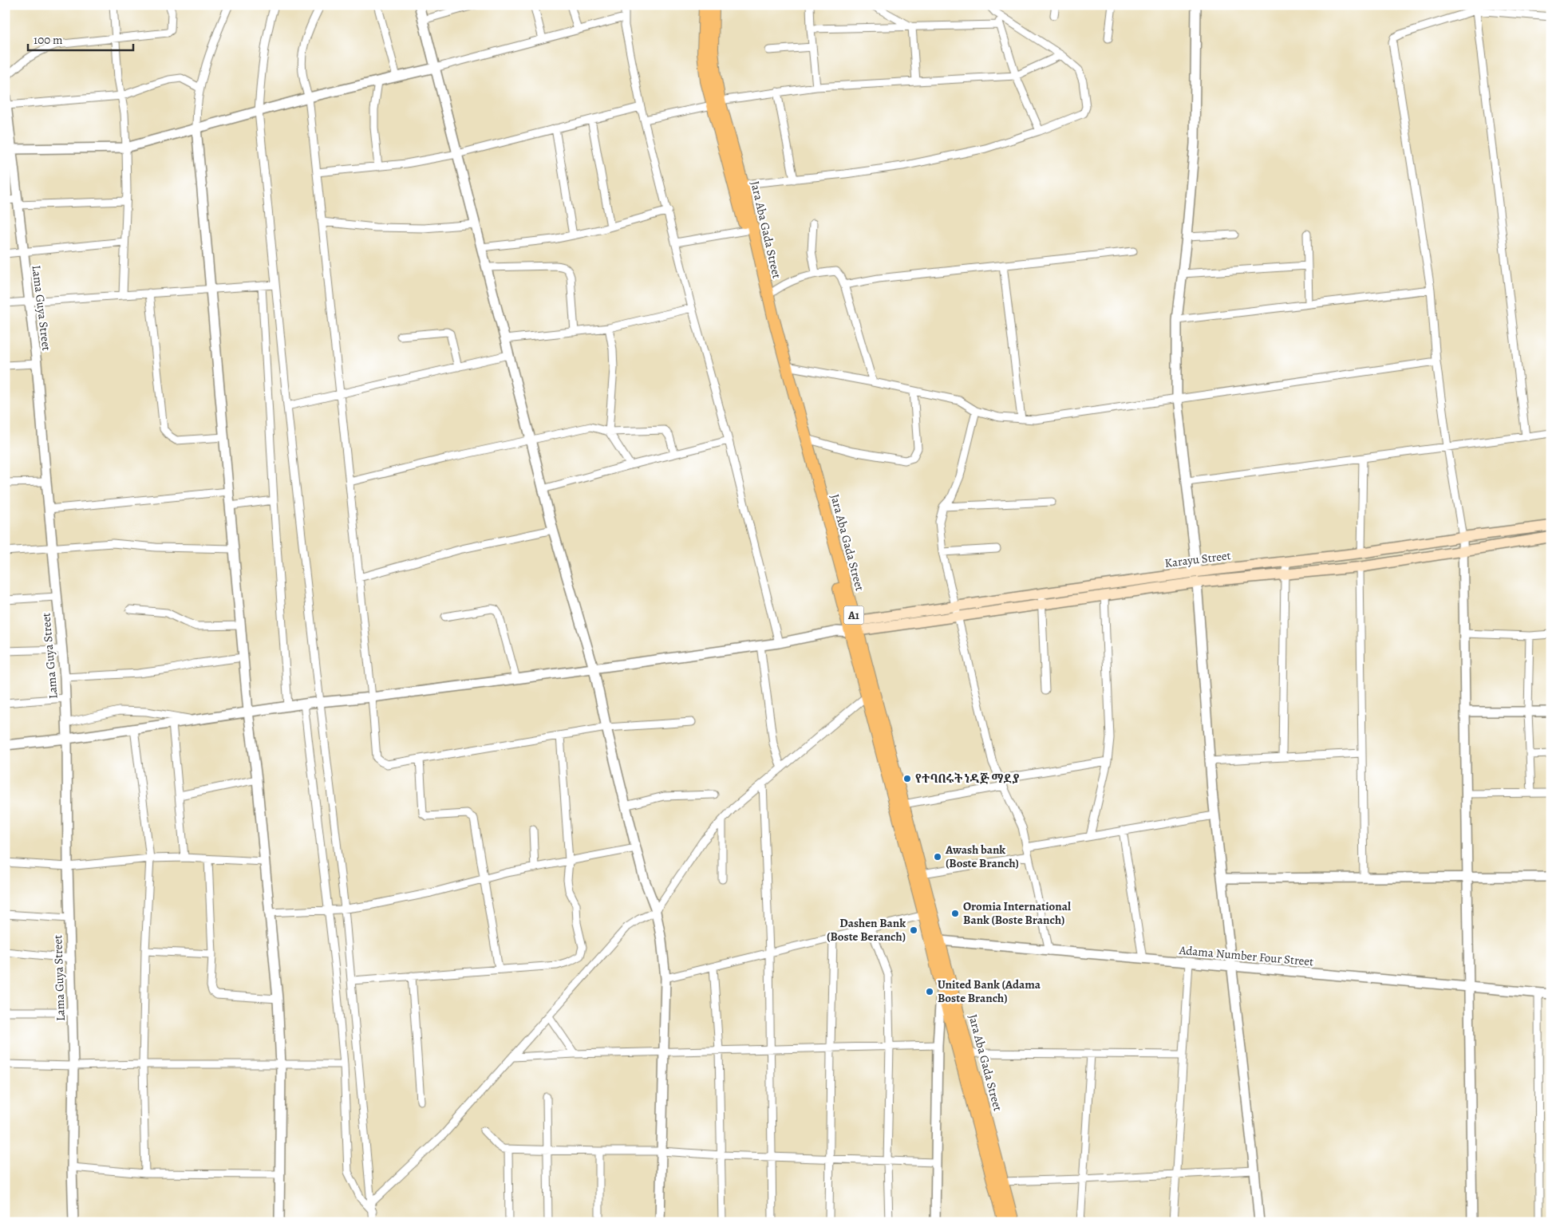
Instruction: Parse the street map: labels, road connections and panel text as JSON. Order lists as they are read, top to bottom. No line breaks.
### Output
{"streets":{"main road":["Jara Aba Gada Street","Karayu Street","A1"],"street":["Lama Guya Street","Adama Number Four Street"]},"crossings":[["Jara Aba Gada Street","Karayu Street"],["Jara Aba Gada Street","Adama Number Four Street"]],"places":["የተባበሩት ነዳጅ ማደያ","Awash bank (Boste Branch)","Oromia International Bank (Boste Branch)","Dashen Bank (Boste Beranch)","United Bank (Adama Boste Branch)"],"scale_bar":"100 m"}
